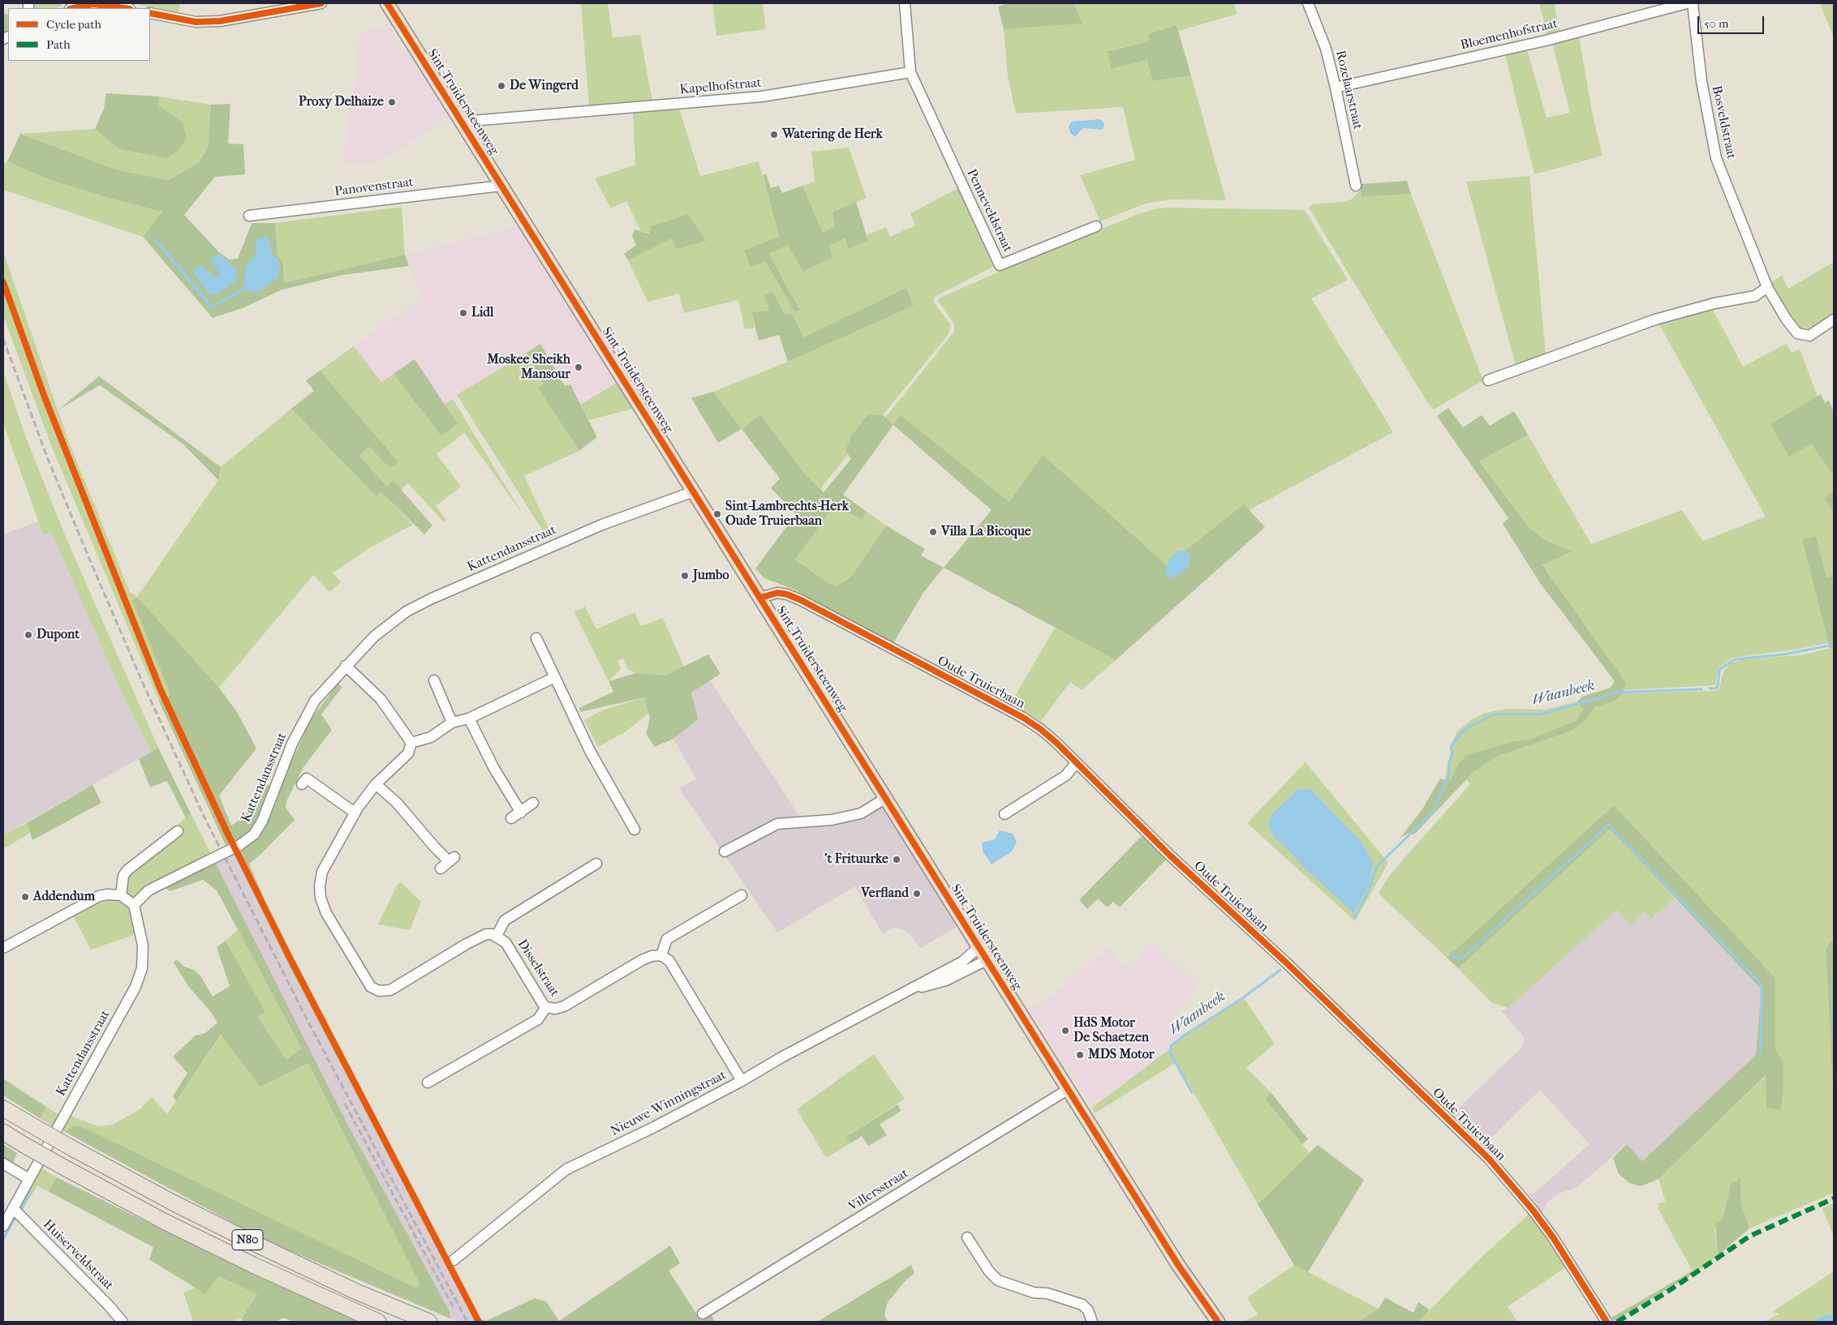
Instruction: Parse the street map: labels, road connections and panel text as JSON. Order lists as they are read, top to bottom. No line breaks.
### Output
{"streets":{"highway":["N80"],"main road":["Sint-Truidersteenweg"],"street":["Bloemenhofstraat","Kapelhofstraat","Rozelaarstraat","Bosveldstraat","Panovenstraat","Penneveldstraat","Kattendansstraat","Oude Truierbaan","Disselstraat","Nieuwe-Winningstraat","Villersstraat","Huiserveldstraat"]},"crossings":[["Bloemenhofstraat","Rozelaarstraat"],["Kapelhofstraat","Sint-Truidersteenweg"],["Kapelhofstraat","Penneveldstraat"],["Sint-Truidersteenweg","Panovenstraat"],["Sint-Truidersteenweg","Kattendansstraat"],["Sint-Truidersteenweg","Oude Truierbaan"],["Sint-Truidersteenweg","Nieuwe-Winningstraat"],["Sint-Truidersteenweg","Villersstraat"],["Kattendansstraat","Huiserveldstraat"]],"water":["Waanbeek"],"places":["De Wingerd","Proxy Delhaize","Watering de Herk","Lidl","Moskee Sheikh Mansour","Sint-Lambrechts-Herk Oude Truierbaan","Villa La Bicoque","Jumbo","Dupont","'t Frituurke","Verfland","Addendum","HdS Motor De Schaetzen","MDS Motor"],"legend":["Cycle path","Path"],"scale_bar":"50 m"}
